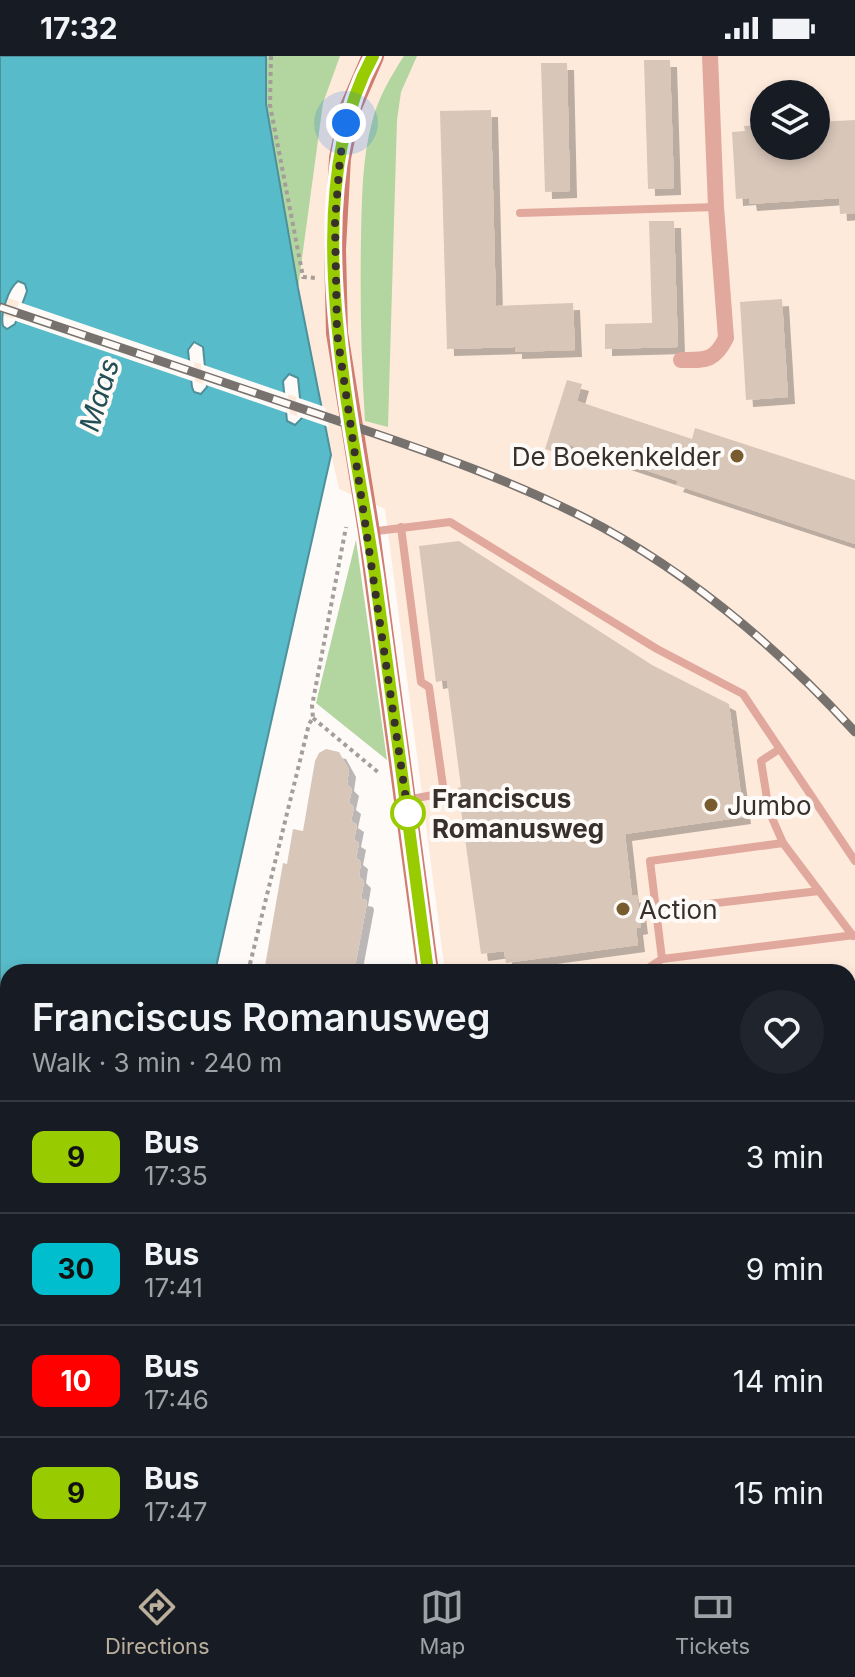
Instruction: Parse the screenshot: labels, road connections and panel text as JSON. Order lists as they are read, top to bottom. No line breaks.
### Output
{"water":["Maas"],"places":["De Boekenkelder","Jumbo","Franciscus Romanusweg","Action"],"lines":["bus line 9"],"page":{"status":"17:32","heading":["Franciscus Romanusweg","Walk · 3 min · 240 m"],"list":[{"mark":"9","name":"Bus","note":"17:35","value":"3 min"},{"mark":"30","name":"Bus","note":"17:41","value":"9 min"},{"mark":"10","name":"Bus","note":"17:46","value":"14 min"},{"mark":"9","name":"Bus","note":"17:47","value":"15 min"}],"tabs":["Directions","Map","Tickets"]}}
